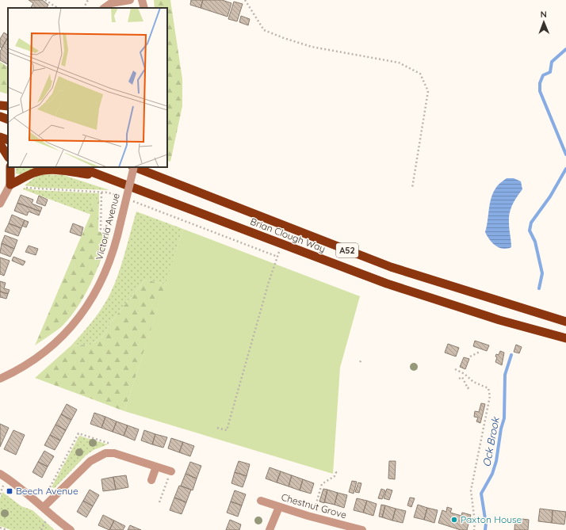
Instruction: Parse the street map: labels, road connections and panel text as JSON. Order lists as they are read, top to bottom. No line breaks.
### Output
{"streets":{"highway":["Brian Clough Way","A52"],"street":["Victoria Avenue","Chestnut Grove"]},"water":["Ock Brook"],"places":{"transit":["Beech Avenue"],"other":["Paxton House"]},"north":"top"}
